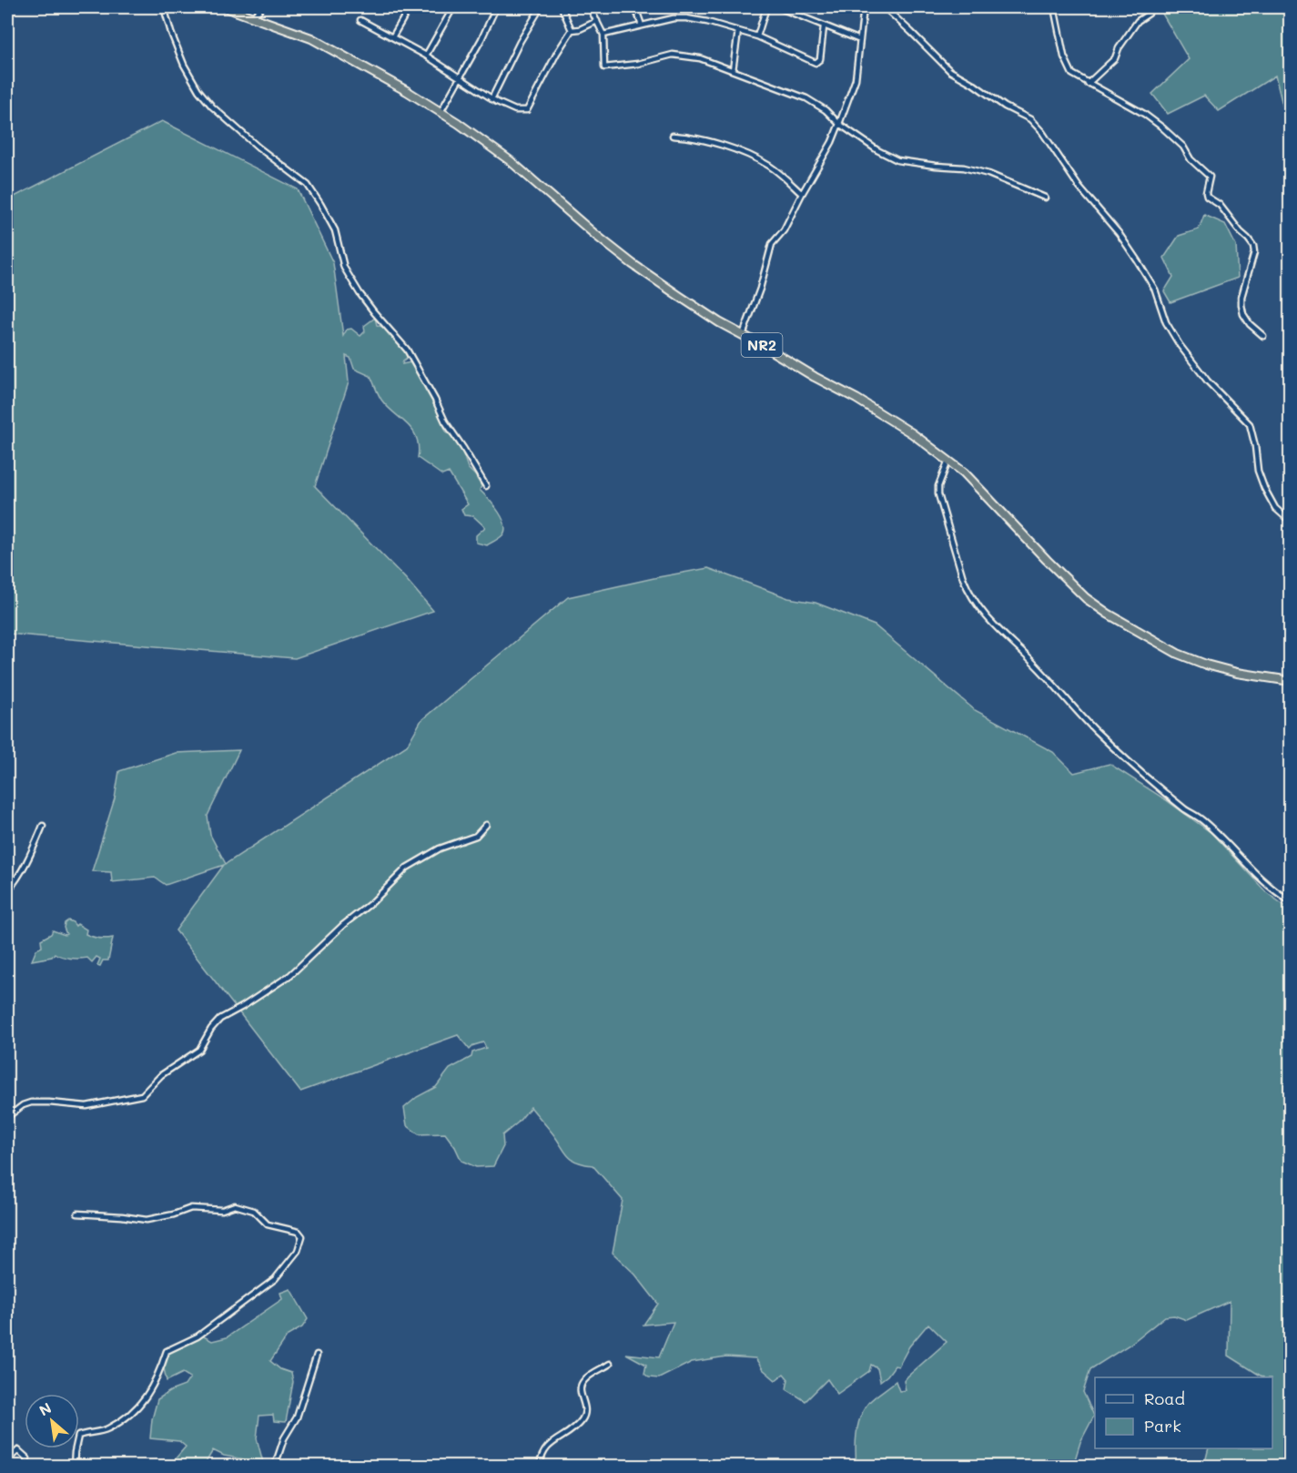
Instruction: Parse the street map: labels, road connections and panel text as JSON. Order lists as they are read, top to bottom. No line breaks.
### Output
{"streets":{"highway":["NR2"]},"legend":["Road","Park"],"north":"top left"}
